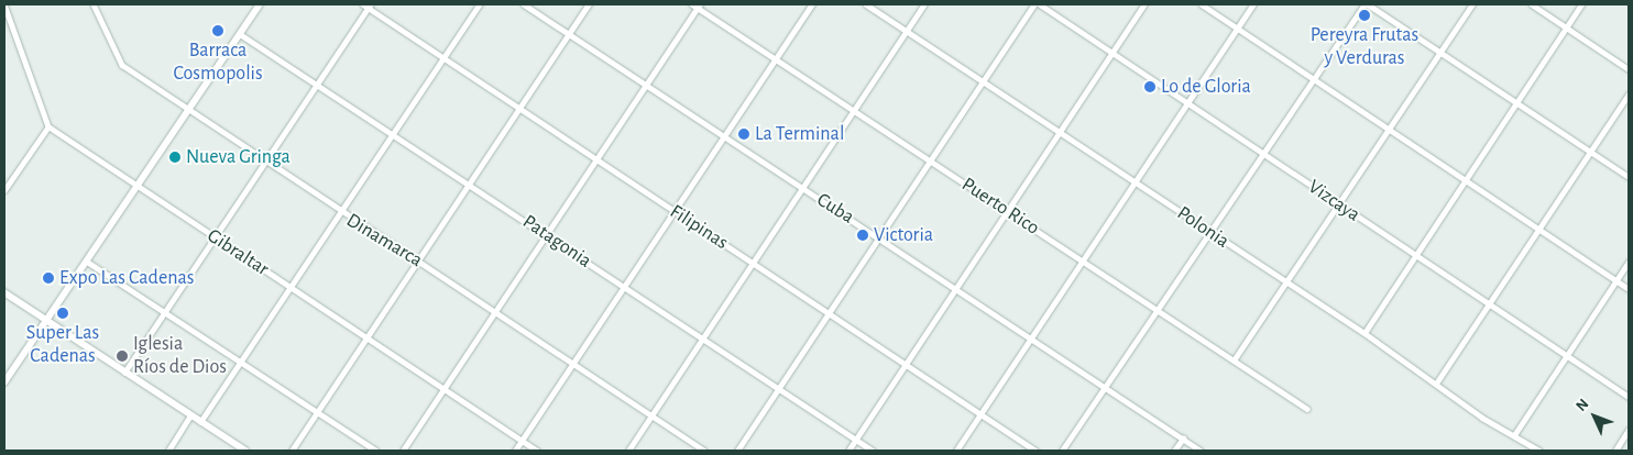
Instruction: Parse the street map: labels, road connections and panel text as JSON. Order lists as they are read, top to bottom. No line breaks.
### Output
{"streets":{"street":["Vizcaya","Puerto Rico","Cuba","Filipinas","Polonia","Dinamarca","Patagonia","Gibraltar"]},"places":["Pereyra Frutas y Verduras","Barraca Cosmopolis","Lo de Gloria","La Terminal","Nueva Gringa","Victoria","Expo Las Cadenas","Super Las Cadenas","Iglesia Ríos de Dios"],"north":"top left"}
